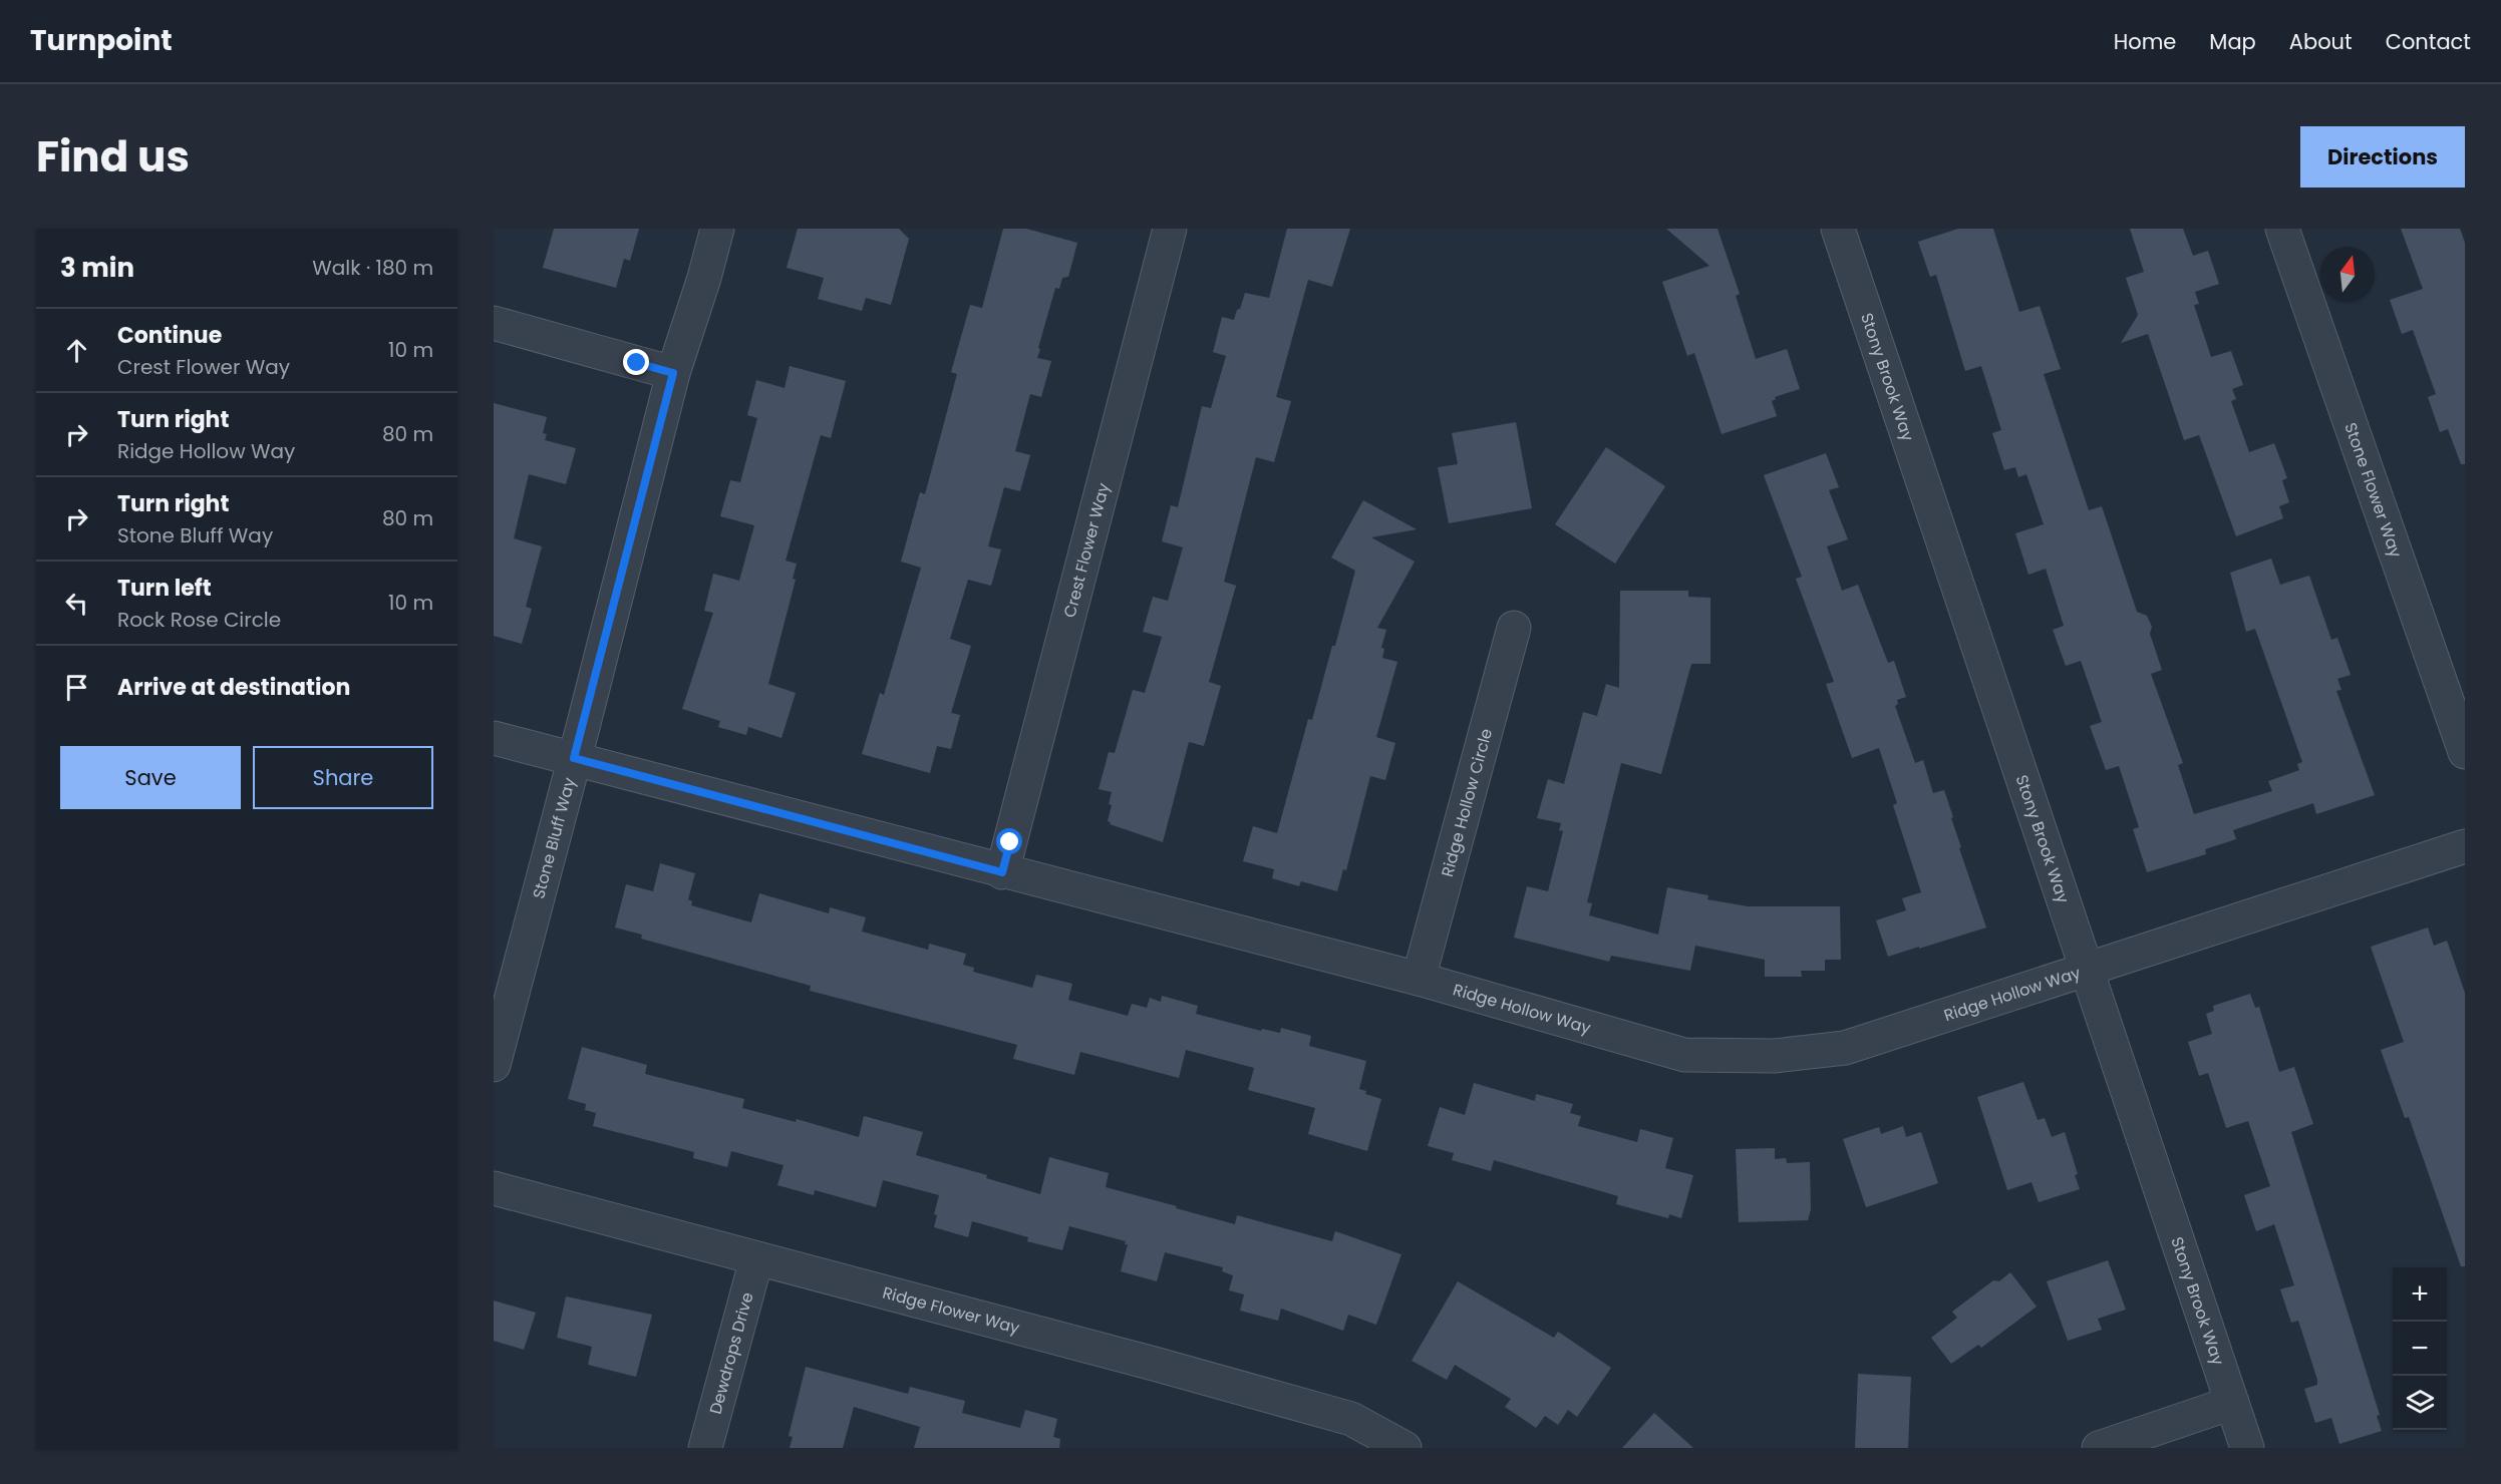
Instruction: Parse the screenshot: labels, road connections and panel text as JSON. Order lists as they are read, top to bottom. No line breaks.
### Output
{"streets":{"street":["Stony Brook Way","Stone Flower Way","Crest Flower Way","Ridge Hollow Circle","Stone Bluff Way","Ridge Hollow Way","Ridge Flower Way","Dewdrops Drive"]},"crossings":[["Stony Brook Way","Ridge Hollow Way"],["Crest Flower Way","Ridge Hollow Way"],["Ridge Hollow Circle","Ridge Hollow Way"],["Stone Bluff Way","Ridge Hollow Way"],["Ridge Flower Way","Dewdrops Drive"]],"north":"top","page":{"header":"Turnpoint","nav":["Home","Map","About","Contact"],"title":"Find us","buttons":["Directions",["Save","Share"]],"heading":["3 min","Walk · 180 m"],"list":[["Continue","Crest Flower Way","10 m"],["Turn right","Ridge Hollow Way","80 m"],["Turn right","Stone Bluff Way","80 m"],["Turn left","Rock Rose Circle","10 m"],"Arrive at destination"],"map_buttons":["+","−"]}}
